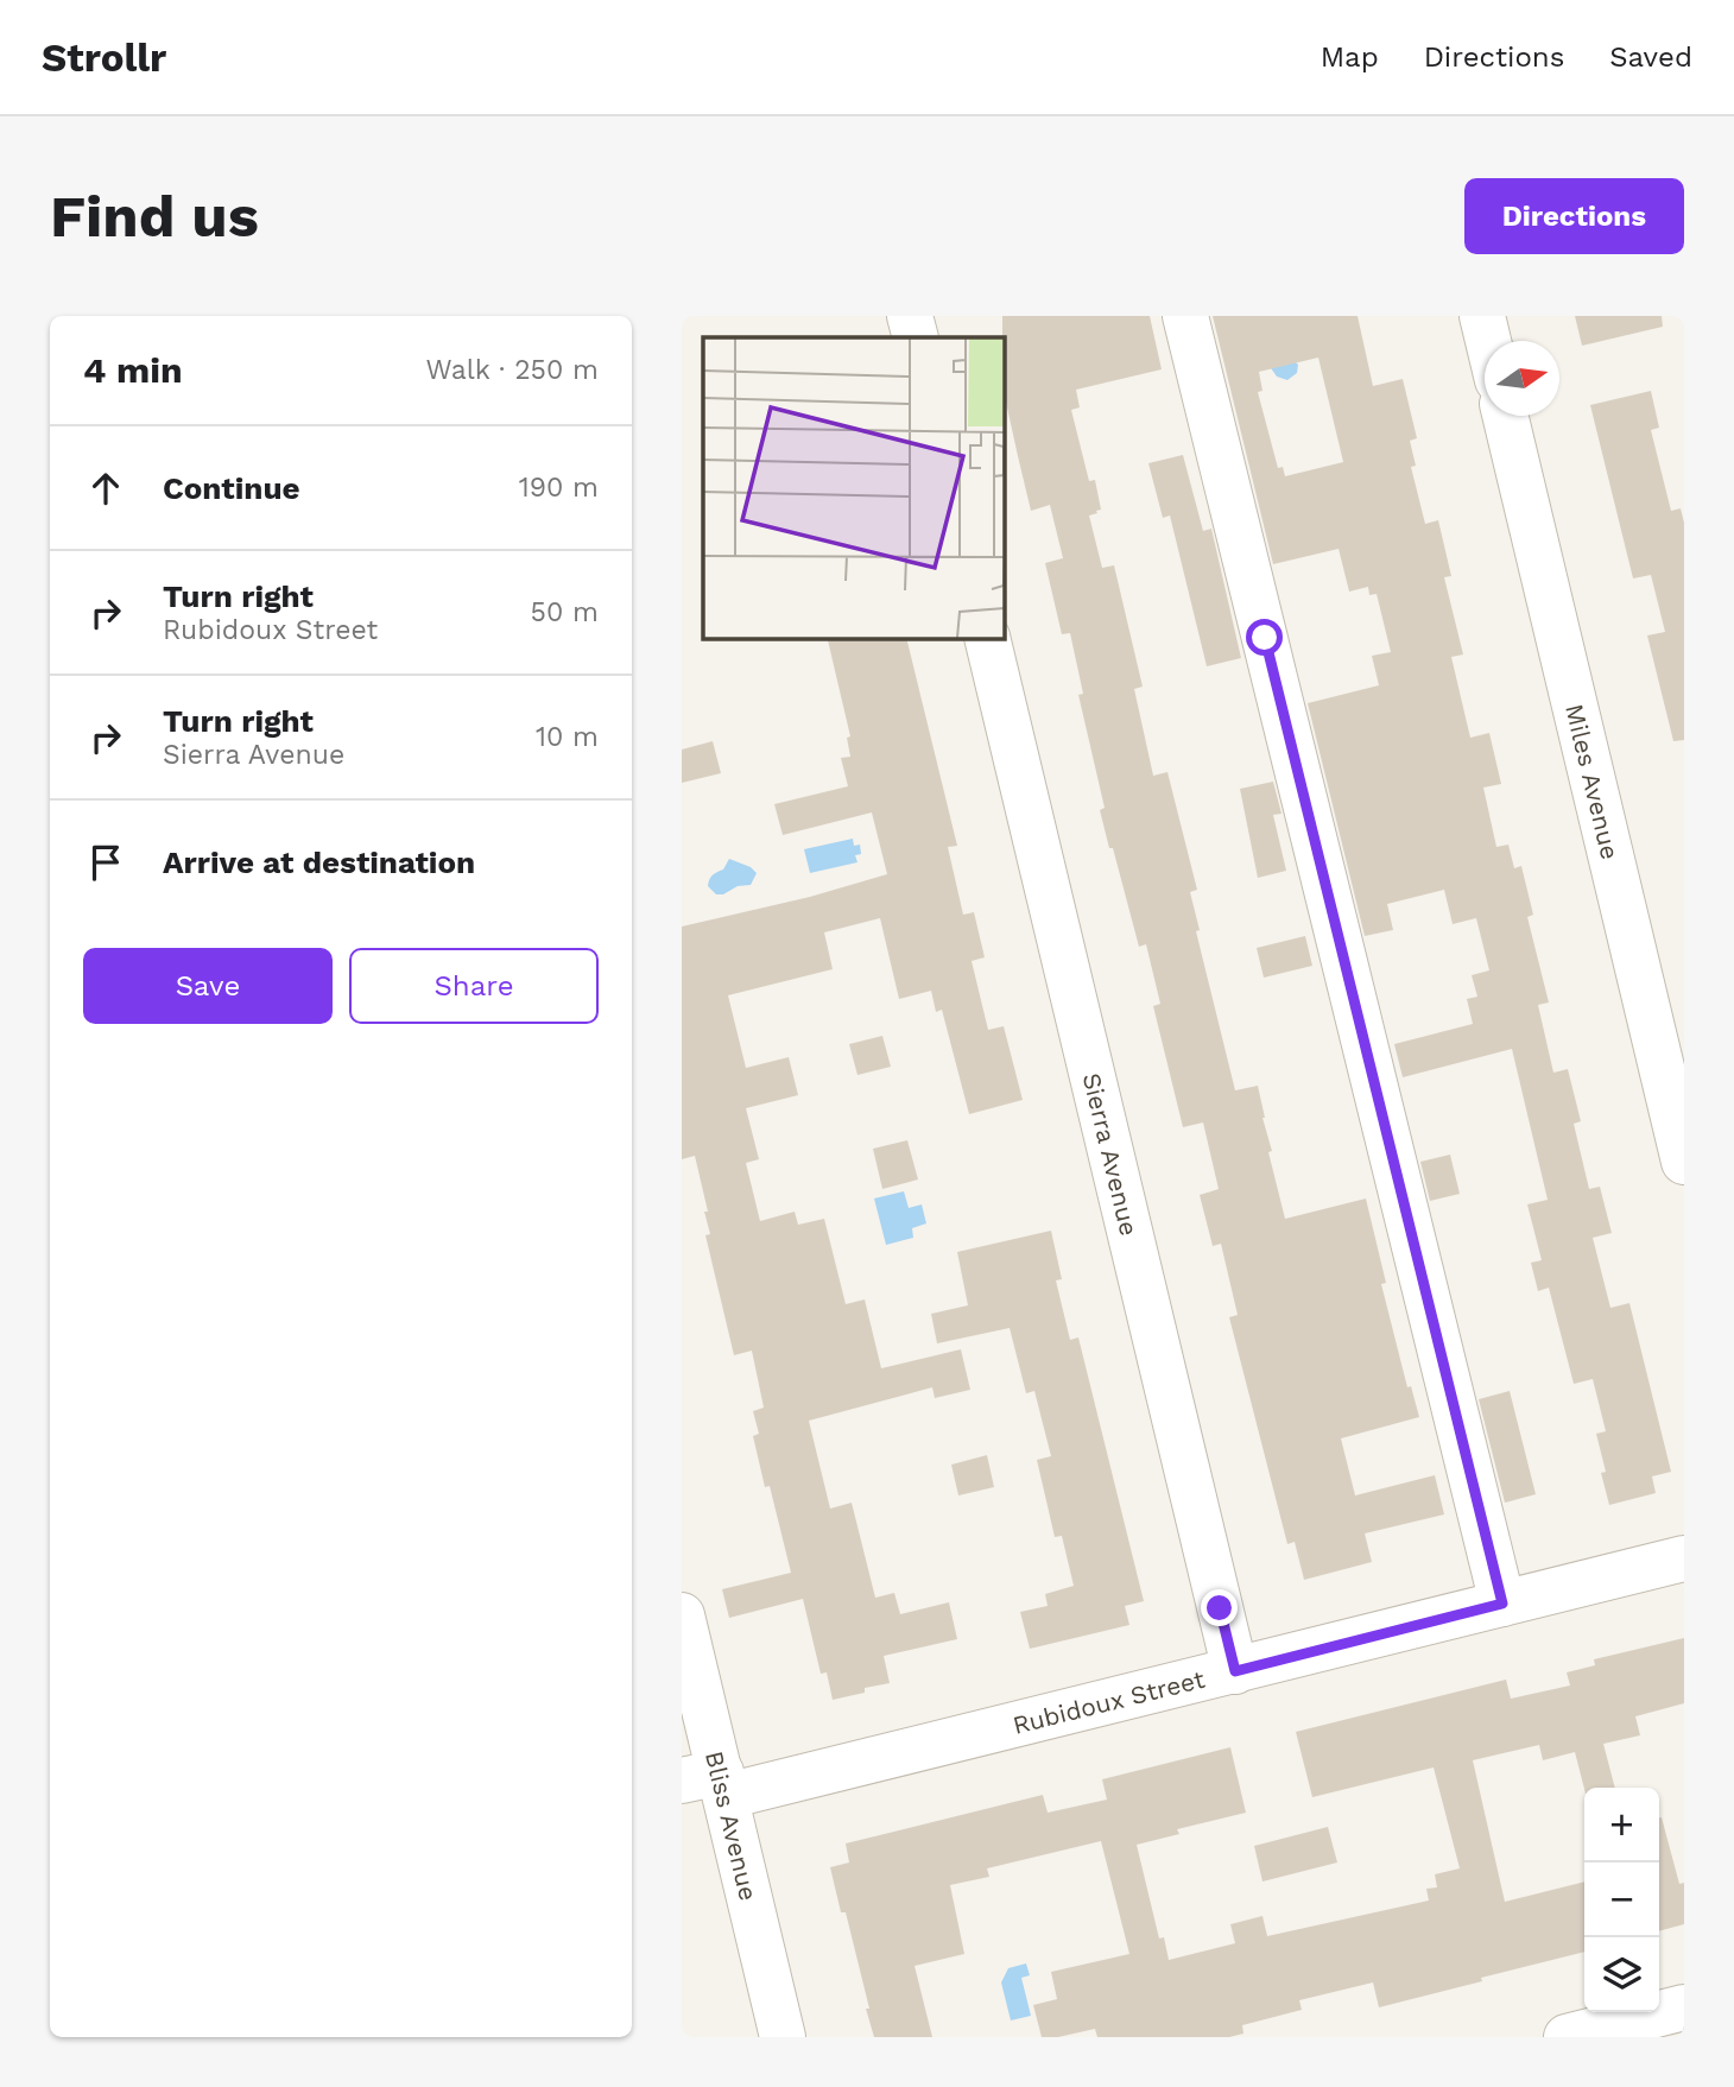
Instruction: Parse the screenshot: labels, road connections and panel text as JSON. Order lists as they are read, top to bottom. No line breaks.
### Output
{"streets":{"street":["Miles Avenue","Sierra Avenue","Rubidoux Street","Bliss Avenue"]},"crossings":[["Sierra Avenue","Rubidoux Street"],["Rubidoux Street","Bliss Avenue"]],"north":"right","page":{"header":"Strollr","nav":["Map","Directions","Saved"],"buttons":["Directions",["Save","Share"]],"title":"Find us","heading":["4 min","Walk · 250 m"],"list":[["Continue","190 m"],["Turn right","Rubidoux Street","50 m"],["Turn right","Sierra Avenue","10 m"],"Arrive at destination"],"map_buttons":["+","−"]}}
